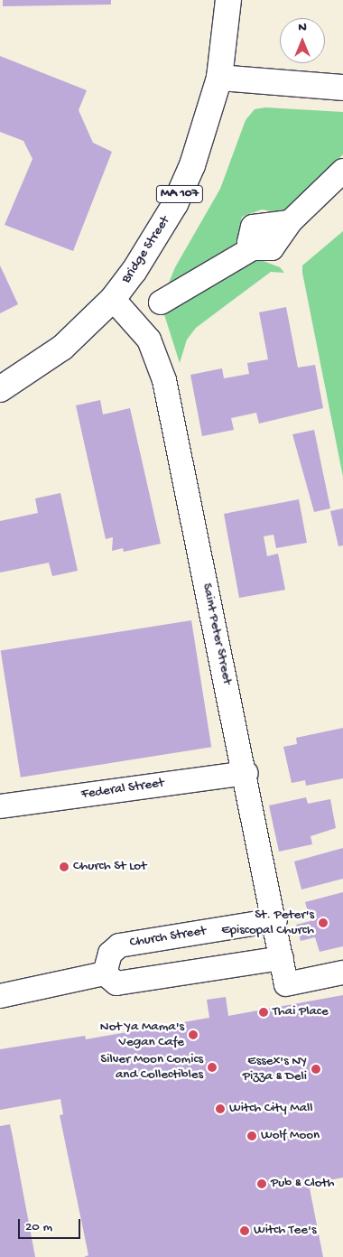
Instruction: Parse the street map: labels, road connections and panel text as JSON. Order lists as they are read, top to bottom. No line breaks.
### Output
{"streets":{"main road":["MA 107","Bridge Street"],"street":["Saint Peter Street","Federal Street","Church Street"]},"crossings":[["MA 107","Bridge Street"],["Bridge Street","Saint Peter Street"],["Saint Peter Street","Federal Street"],["Saint Peter Street","Church Street"]],"places":["Church St Lot","St. Peter's Episcopal Church","Thai Place","Not Ya Mama's Vegan Cafe","Silver Moon Comics and Collectibles","Essex's NY Pizza & Deli","Witch City Mall","Wolf Moon","Pub & Cloth","Witch Tee's"],"scale_bar":"20 m","north":"top"}
